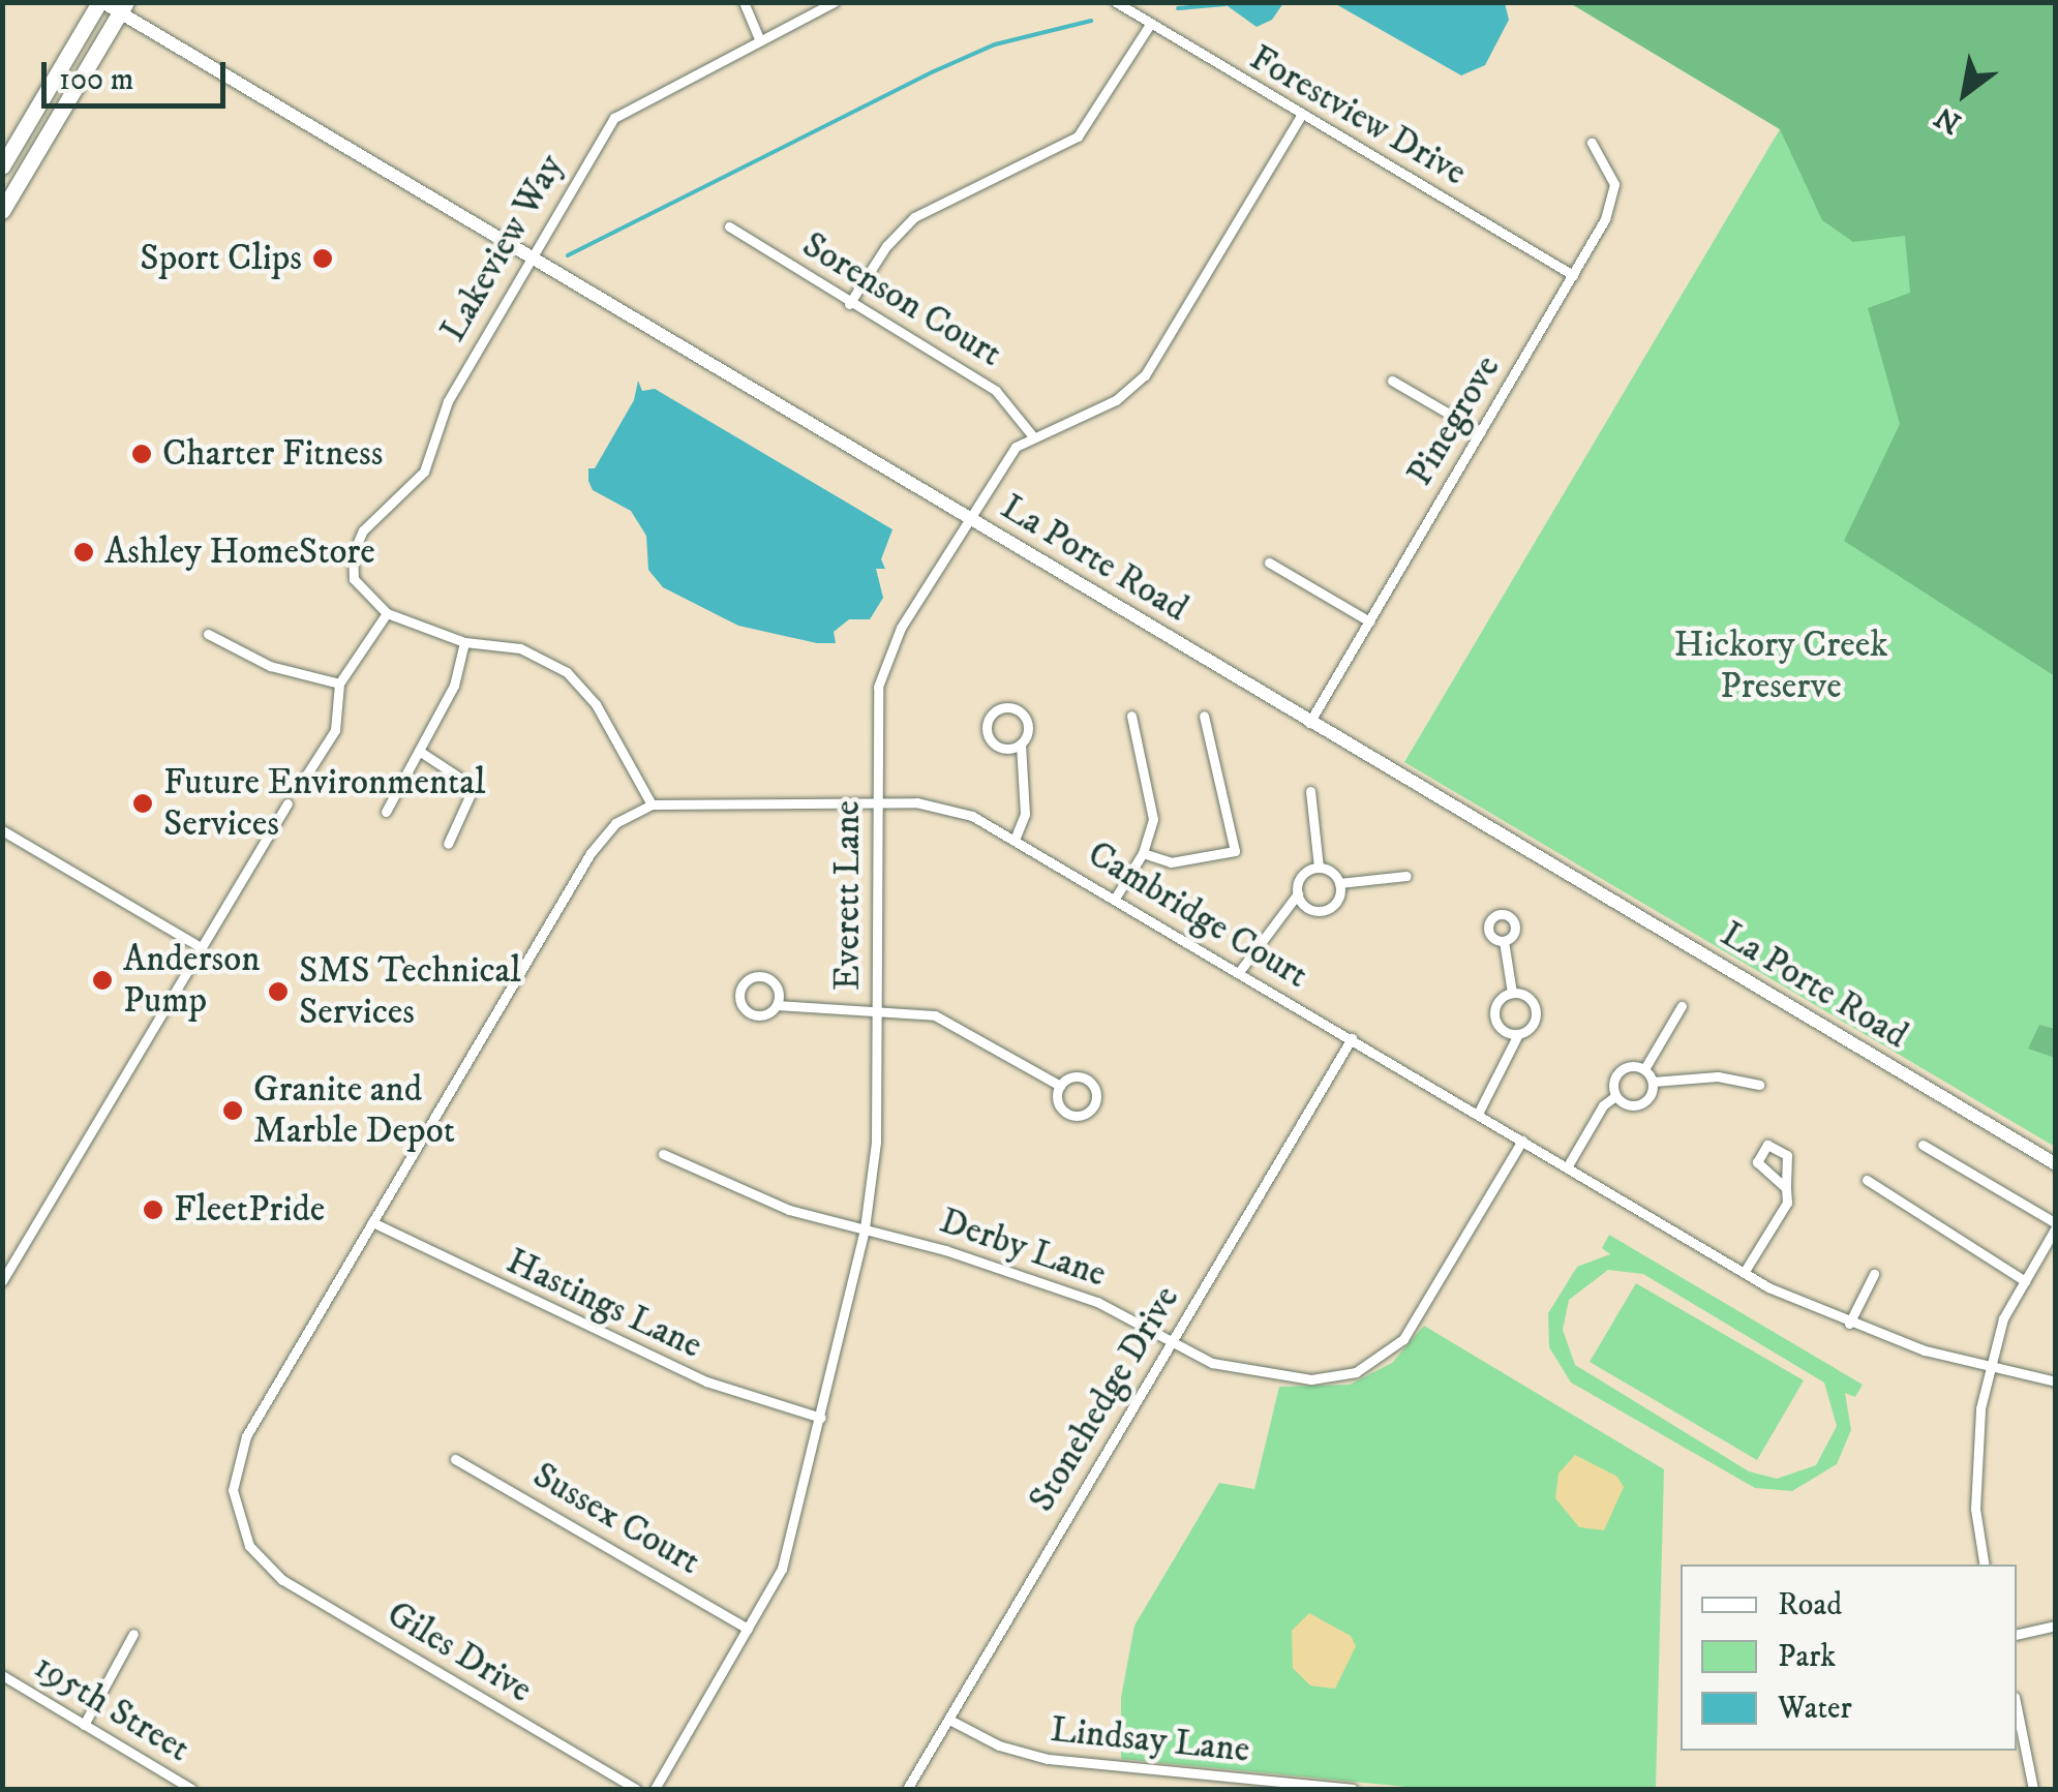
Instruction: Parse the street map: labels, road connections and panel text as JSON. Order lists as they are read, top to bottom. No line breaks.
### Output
{"streets":{"street":["Forestview Drive","Lakeview Way","Sorenson Court","Pinegrove","La Porte Road","Everett Lane","Cambridge Court","Derby Lane","Hastings Lane","Stonehedge Drive","Sussex Court","Giles Drive","195th Street","Lindsay Lane"]},"crossings":[["Forestview Drive","Pinegrove"],["Forestview Drive","Everett Lane"],["Lakeview Way","La Porte Road"],["Sorenson Court","Everett Lane"],["Pinegrove","La Porte Road"],["La Porte Road","Everett Lane"],["Everett Lane","Cambridge Court"],["Everett Lane","Derby Lane"],["Everett Lane","Hastings Lane"],["Everett Lane","Sussex Court"],["Cambridge Court","Derby Lane"],["Cambridge Court","Stonehedge Drive"],["Derby Lane","Stonehedge Drive"],["Hastings Lane","Giles Drive"],["Stonehedge Drive","Lindsay Lane"]],"parks":["Hickory Creek Preserve"],"places":["Sport Clips","Charter Fitness","Ashley HomeStore","Future Environmental Services","Anderson Pump","SMS Technical Services","Granite and Marble Depot","FleetPride"],"legend":["Road","Park","Water"],"scale_bar":"100 m","north":"bottom left"}
